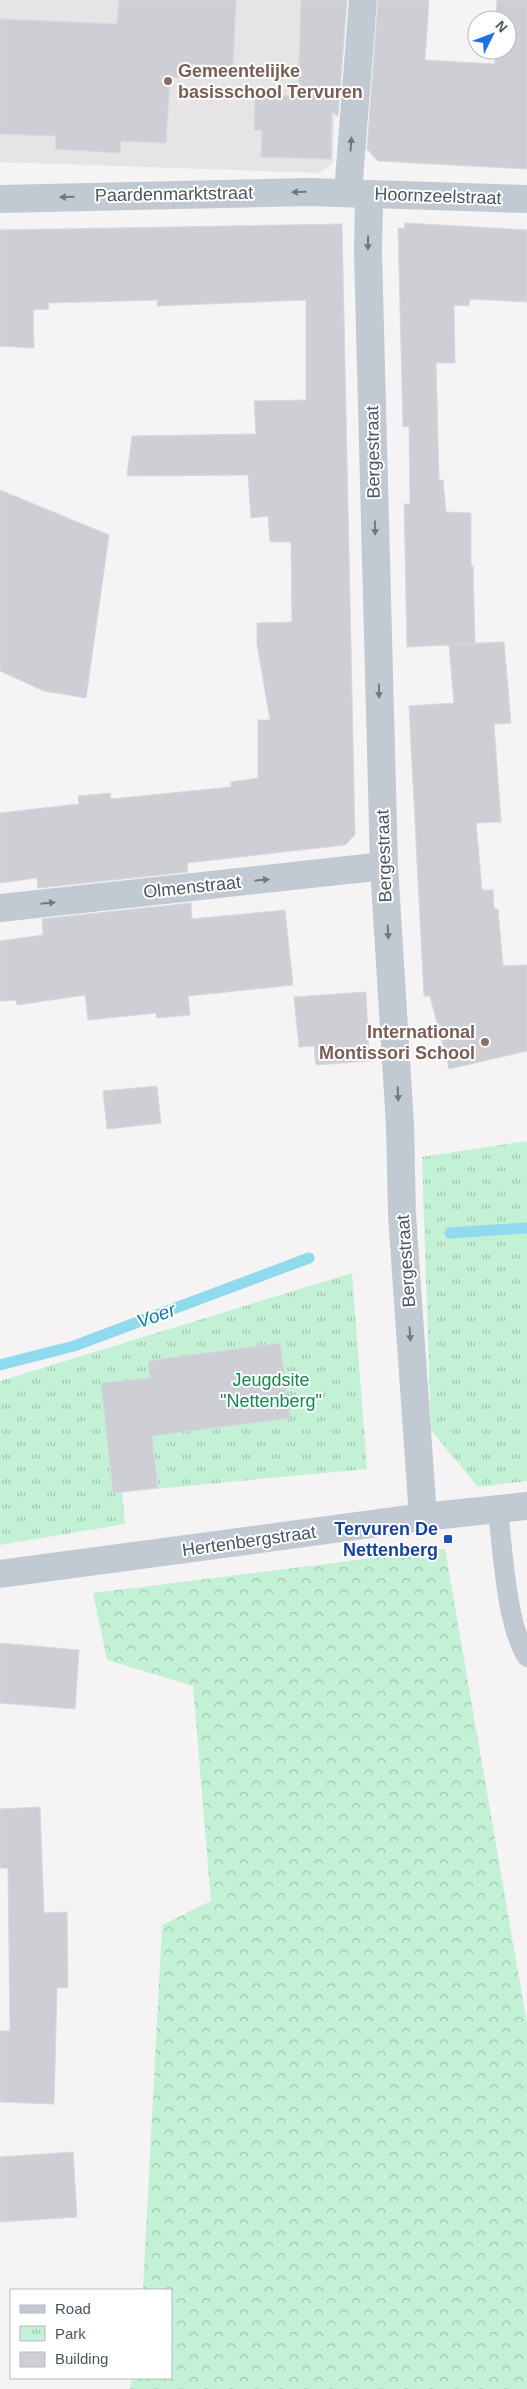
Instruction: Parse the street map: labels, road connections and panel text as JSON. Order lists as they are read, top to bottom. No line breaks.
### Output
{"streets":{"street":["Paardenmarktstraat","Hoornzeelstraat","Bergestraat","Olmenstraat","Hertenbergstraat"]},"crossings":[["Paardenmarktstraat","Hoornzeelstraat"],["Paardenmarktstraat","Bergestraat"],["Hoornzeelstraat","Bergestraat"],["Bergestraat","Olmenstraat"],["Bergestraat","Hertenbergstraat"]],"one_way":["Paardenmarktstraat","Olmenstraat"],"water":["Voer"],"parks":["Jeugdsite \"Nettenberg\""],"places":{"other":["Gemeentelijke basisschool Tervuren","International Montissori School"],"transit":["Tervuren De Nettenberg"]},"legend":["Road","Park","Building"],"north":"top right"}
